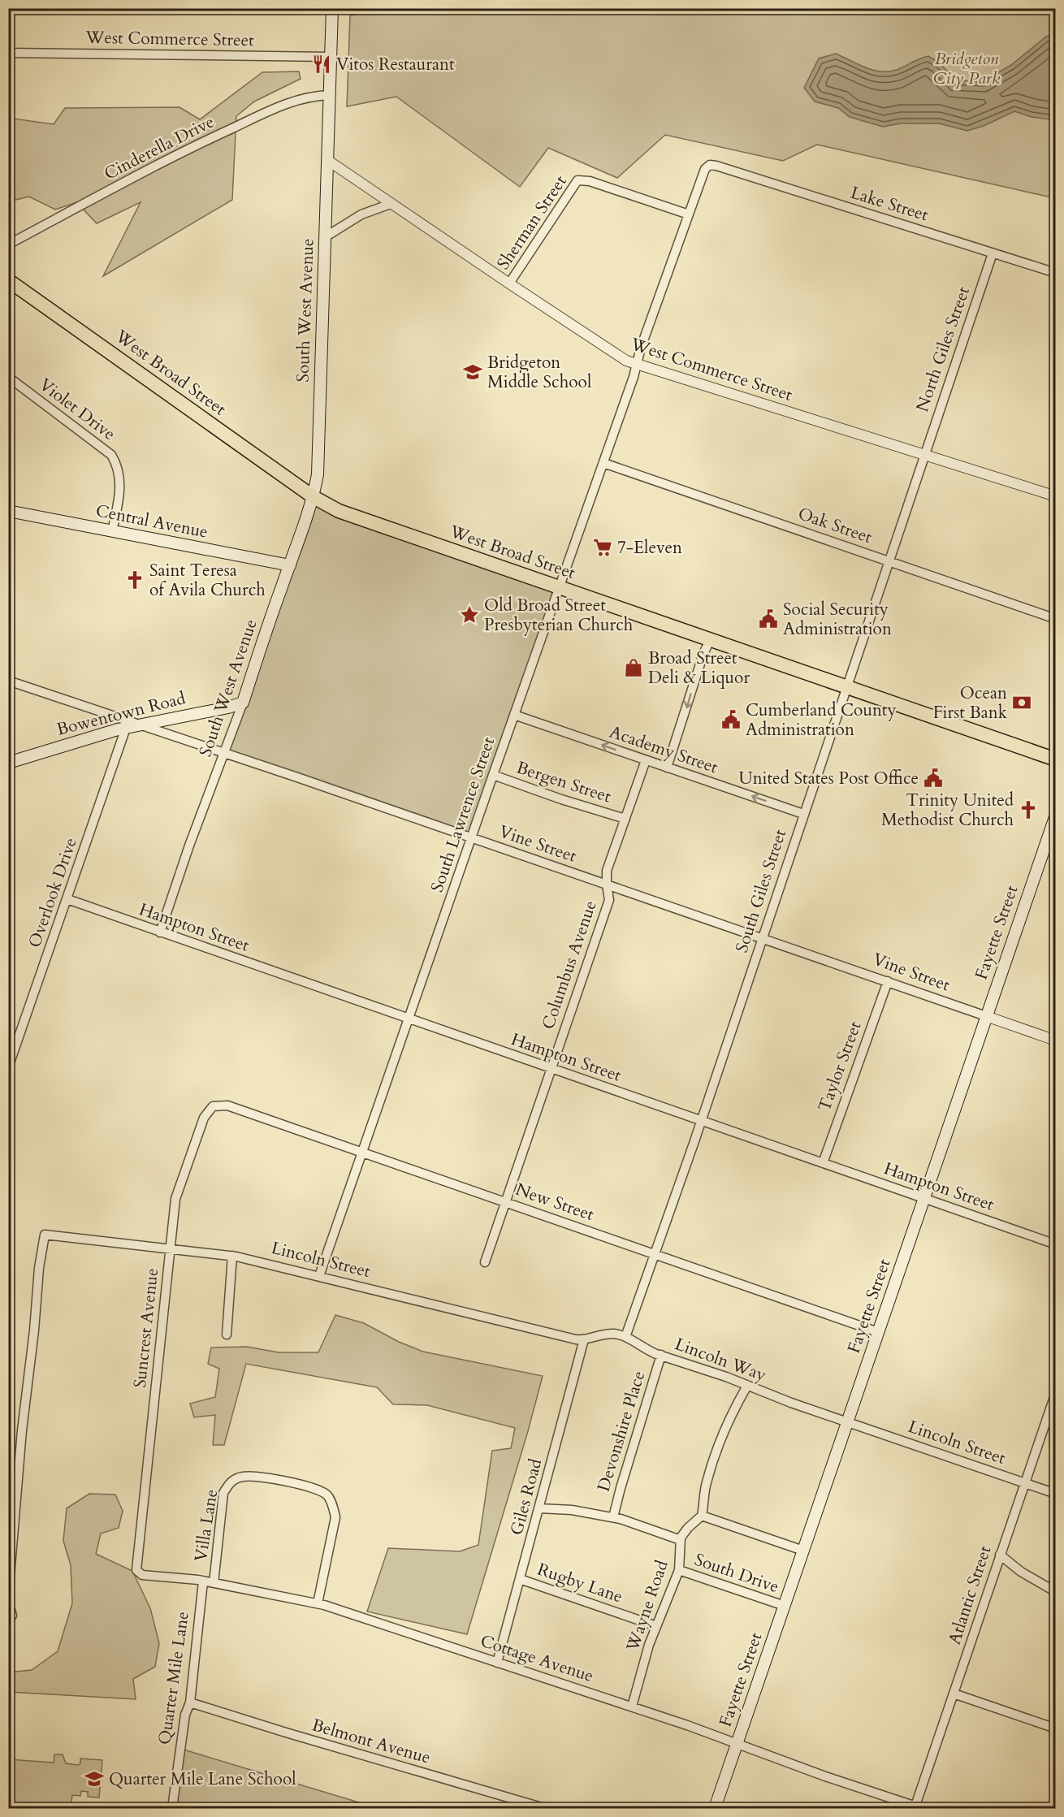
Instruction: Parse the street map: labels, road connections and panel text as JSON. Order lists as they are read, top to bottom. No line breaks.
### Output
{"streets":{"highway":["West Broad Street"],"main road":["South West Avenue","Central Avenue","Bowentown Road","Fayette Street"],"street":["West Commerce Street","Cinderella Drive","Lake Street","Sherman Street","North Giles Street","Violet Drive","Oak Street","Academy Street","Bergen Street","South Lawrence Street","Vine Street","South Giles Street","Overlook Drive","Hampton Street","Columbus Avenue","Taylor Street","New Street","Lincoln Street","Suncrest Avenue","Lincoln Way","Devonshire Place","Giles Road","Villa Lane","South Drive","Rugby Lane","Atlantic Street","Wayne Road","Cottage Avenue","Quarter Mile Lane","Belmont Avenue"]},"crossings":[["West Commerce Street","Sherman Street"],["West Commerce Street","South West Avenue"],["West Commerce Street","North Giles Street"],["West Commerce Street","South Lawrence Street"],["West Commerce Street","South Giles Street"],["Cinderella Drive","South West Avenue"],["Lake Street","North Giles Street"],["Lake Street","South Lawrence Street"],["Sherman Street","South Lawrence Street"],["South West Avenue","West Broad Street"],["South West Avenue","Central Avenue"],["South West Avenue","Bowentown Road"],["South West Avenue","Vine Street"],["South West Avenue","Hampton Street"],["North Giles Street","South Giles Street"],["West Broad Street","South Lawrence Street"],["West Broad Street","South Giles Street"],["Violet Drive","Central Avenue"],["Oak Street","South Lawrence Street"],["Oak Street","South Giles Street"],["Bowentown Road","Vine Street"],["Bowentown Road","Overlook Drive"],["Academy Street","South Lawrence Street"],["Academy Street","South Giles Street"],["Academy Street","Columbus Avenue"],["Bergen Street","South Lawrence Street"],["Bergen Street","Columbus Avenue"],["South Lawrence Street","Vine Street"],["South Lawrence Street","Hampton Street"],["South Lawrence Street","New Street"],["South Lawrence Street","Lincoln Street"],["Vine Street","South Giles Street"],["Vine Street","Fayette Street"],["Vine Street","Columbus Avenue"],["Vine Street","Taylor Street"],["South Giles Street","Hampton Street"],["South Giles Street","New Street"],["South Giles Street","Lincoln Way"],["Overlook Drive","Hampton Street"],["Hampton Street","Fayette Street"],["Hampton Street","Columbus Avenue"],["Hampton Street","Taylor Street"],["Fayette Street","New Street"],["Fayette Street","Lincoln Street"],["Fayette Street","Lincoln Way"],["Fayette Street","South Drive"],["Fayette Street","Cottage Avenue"],["Columbus Avenue","New Street"],["New Street","Suncrest Avenue"],["Lincoln Street","Suncrest Avenue"],["Lincoln Street","Lincoln Way"],["Lincoln Street","Giles Road"],["Lincoln Street","Atlantic Street"],["Suncrest Avenue","Cottage Avenue"],["Lincoln Way","Devonshire Place"],["Lincoln Way","Giles Road"],["Giles Road","Rugby Lane"],["Giles Road","Cottage Avenue"],["Villa Lane","Cottage Avenue"],["South Drive","Wayne Road"],["Rugby Lane","Wayne Road"],["Atlantic Street","Cottage Avenue"],["Wayne Road","Cottage Avenue"],["Cottage Avenue","Quarter Mile Lane"],["Quarter Mile Lane","Belmont Avenue"]],"one_way":["Academy Street"],"parks":["Bridgeton City Park"],"places":{"restaurant":["Vitos Restaurant"],"school or university":["Bridgeton Middle School","Quarter Mile Lane School"],"supermarket":["7-Eleven"],"church":["Saint Teresa of Avila Church","Trinity United Methodist Church"],"place":["Old Broad Street Presbyterian Church"],"public building":["Social Security Administration","Cumberland County Administration","United States Post Office"],"shop":["Broad Street Deli & Liquor"],"bank":["Ocean First Bank"]}}
